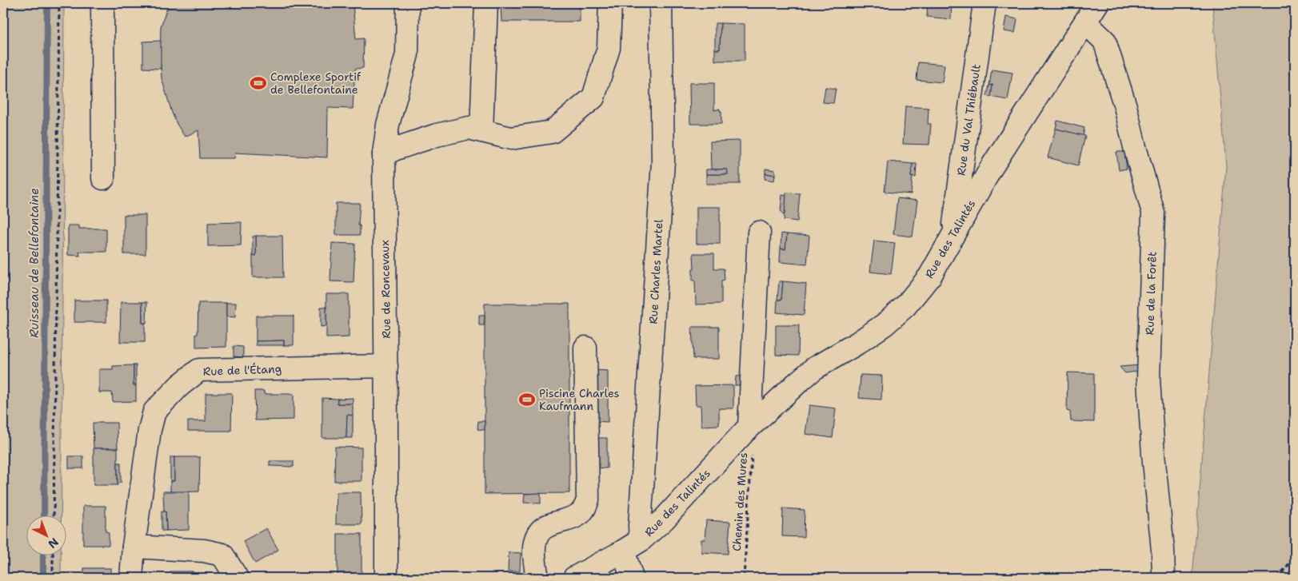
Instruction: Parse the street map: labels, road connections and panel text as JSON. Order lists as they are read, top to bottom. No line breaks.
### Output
{"streets":{"street":["Rue du Val Thiébault","Rue des Talintés","Rue Charles Martel","Rue de Roncevaux","Rue de la Forêt","Rue de l'Étang"],"path":["Chemin des Mures"]},"crossings":[["Rue du Val Thiébault","Rue des Talintés"],["Rue des Talintés","Rue Charles Martel"],["Rue des Talintés","Rue de la Forêt"],["Rue des Talintés","Chemin des Mures"],["Rue de Roncevaux","Rue de l'Étang"]],"water":["Ruisseau de Bellefontaine"],"places":{"sports":["Complexe Sportif de Bellefontaine","Piscine Charles Kaufmann"]},"north":"bottom right"}
